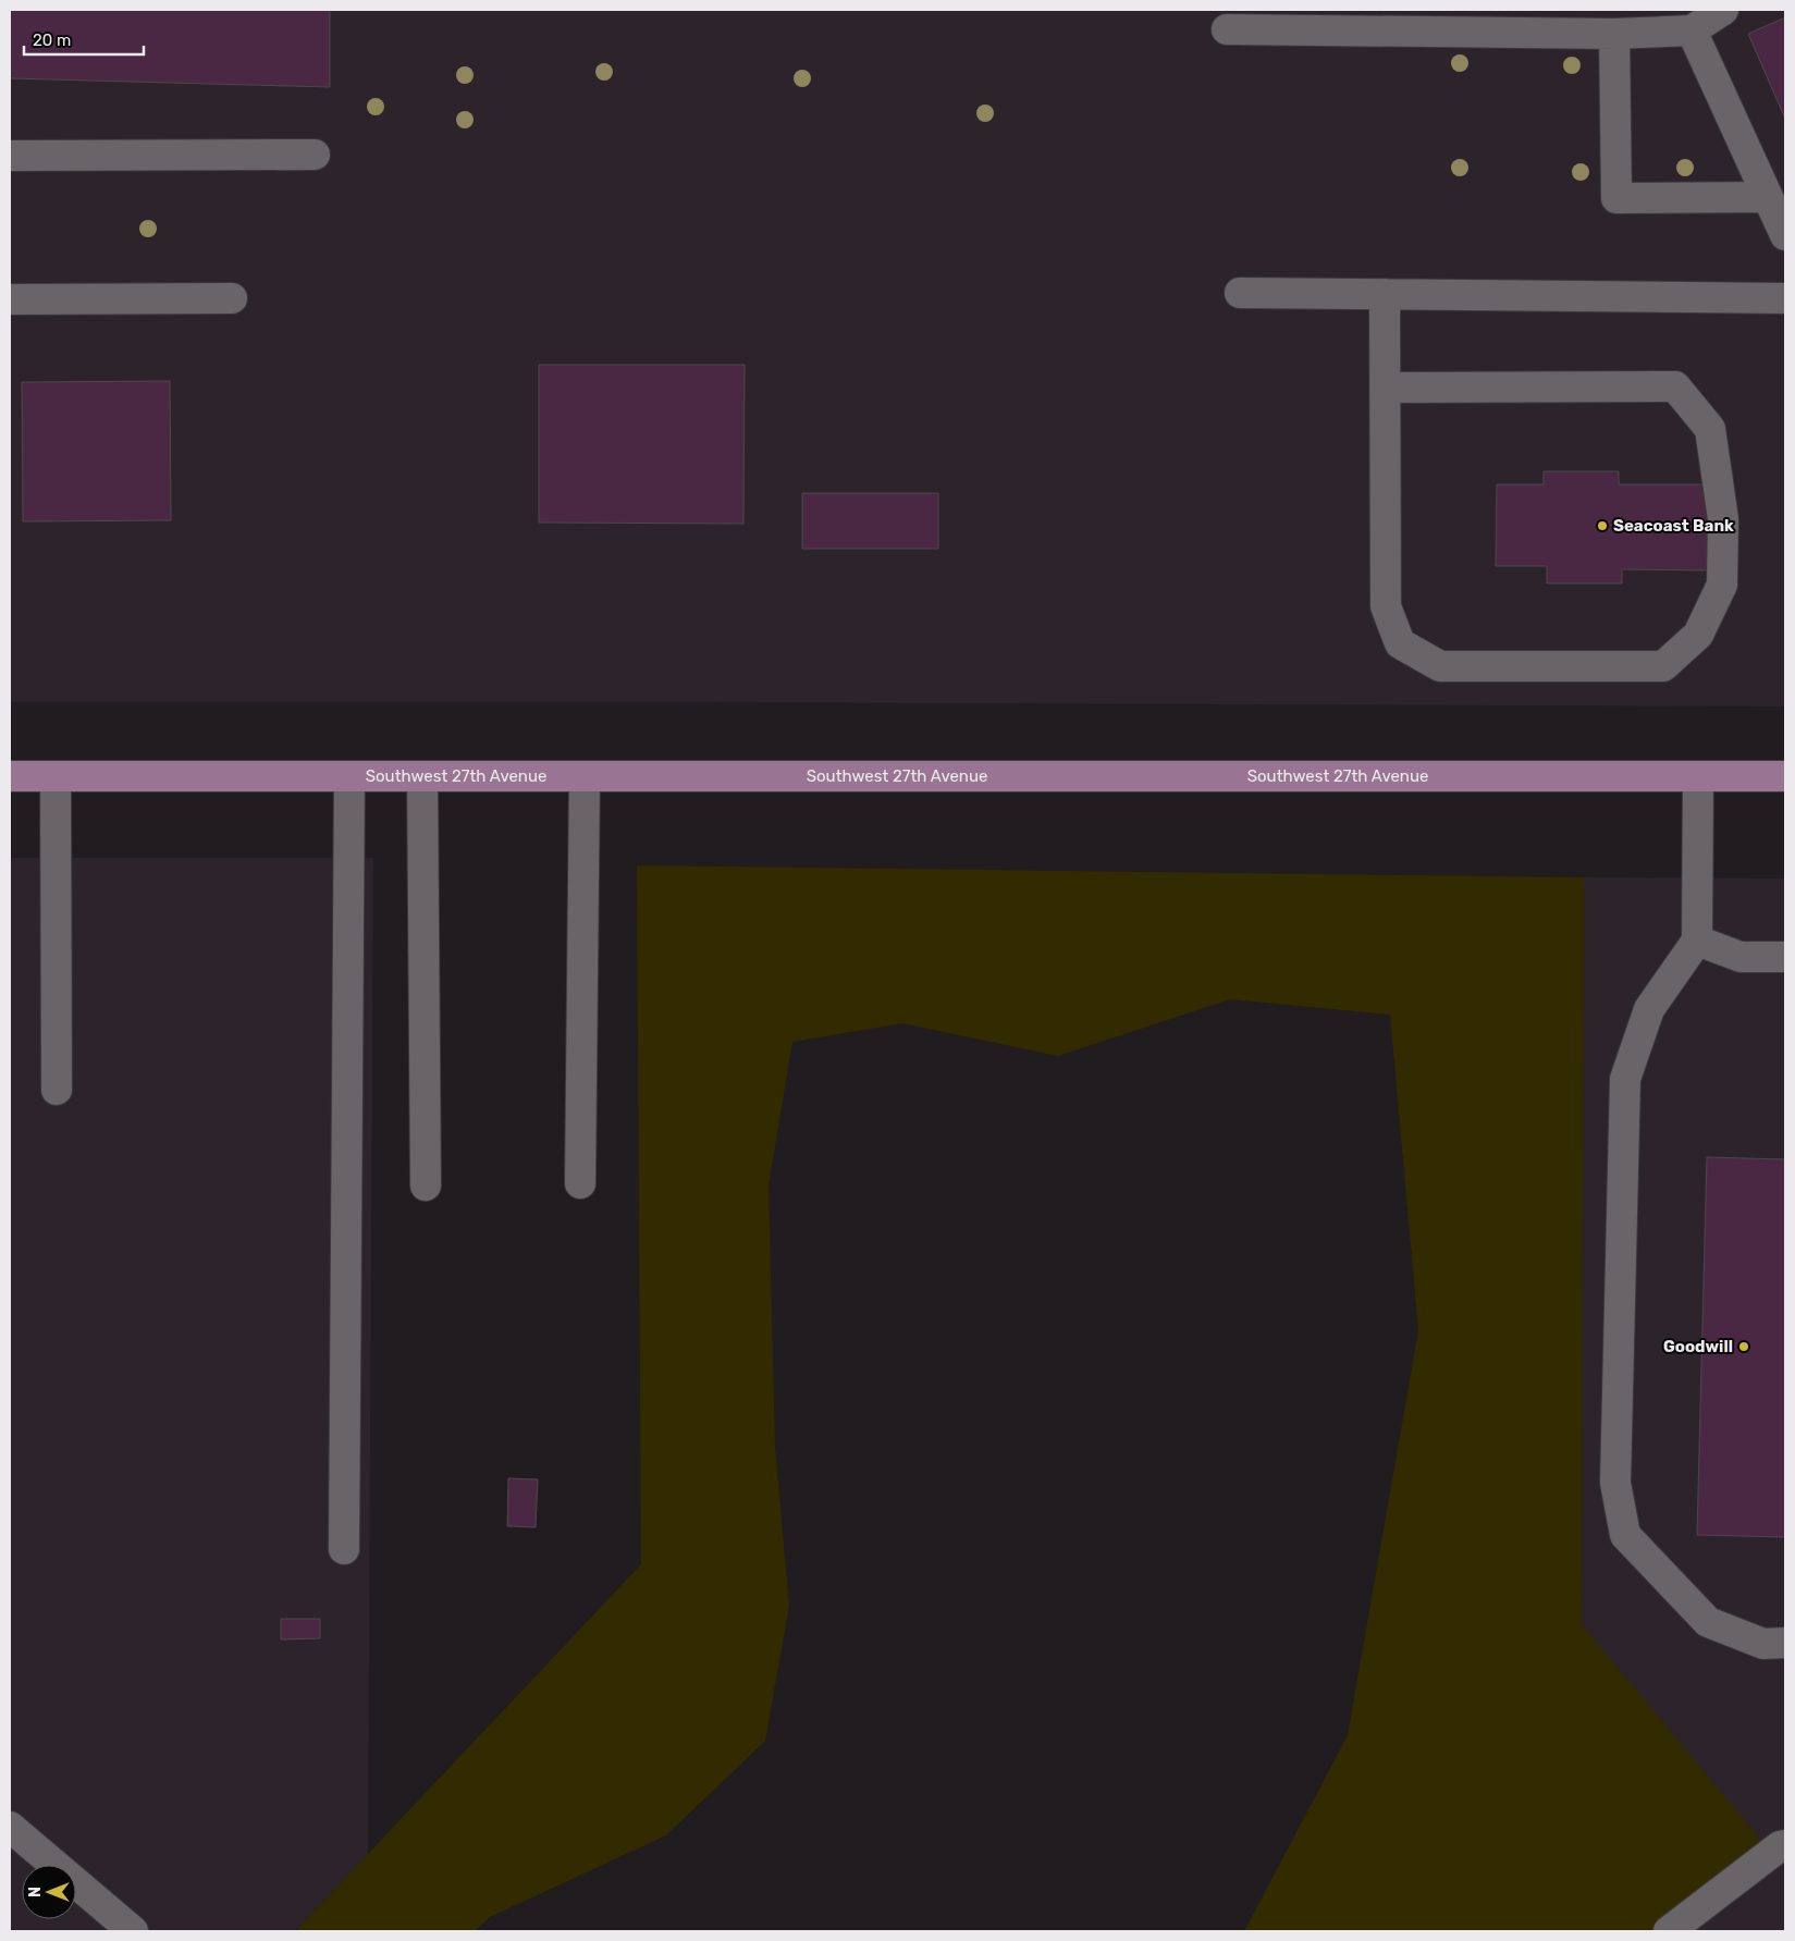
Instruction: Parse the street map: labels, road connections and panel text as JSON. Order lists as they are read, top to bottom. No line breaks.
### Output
{"streets":{"main road":["Southwest 27th Avenue"]},"places":["Seacoast Bank","Goodwill"],"scale_bar":"20 m","north":"left"}
